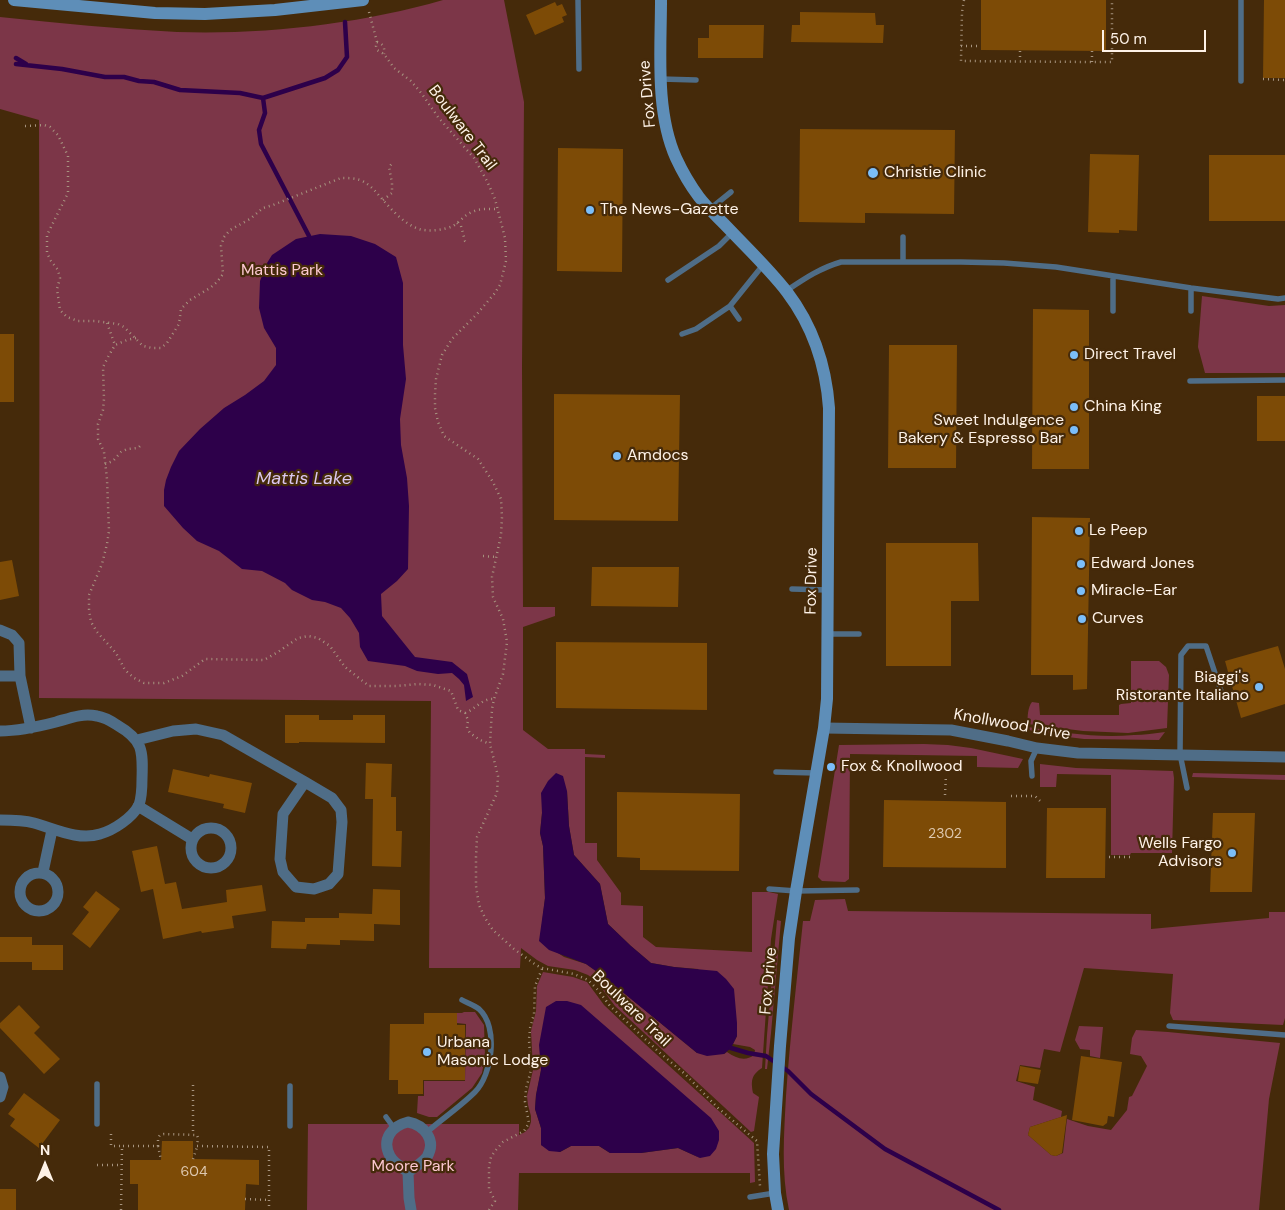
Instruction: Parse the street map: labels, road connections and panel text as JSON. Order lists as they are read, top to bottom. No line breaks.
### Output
{"streets":{"street":["Fox Drive","Knollwood Drive"],"path":["Boulware Trail"]},"crossings":[["Fox Drive","Knollwood Drive"]],"water":["Mattis Lake"],"parks":["Mattis Park","Moore Park"],"places":["Christie Clinic","The News-Gazette","Direct Travel","China King","Sweet Indulgence Bakery & Espresso Bar","Amdocs","Le Peep","Edward Jones","Miracle-Ear","Curves","Biaggi's Ristorante Italiano","Fox & Knollwood","Wells Fargo Advisors","Urbana Masonic Lodge"],"house_numbers":["2302","604"],"scale_bar":"50 m","north":"top"}
